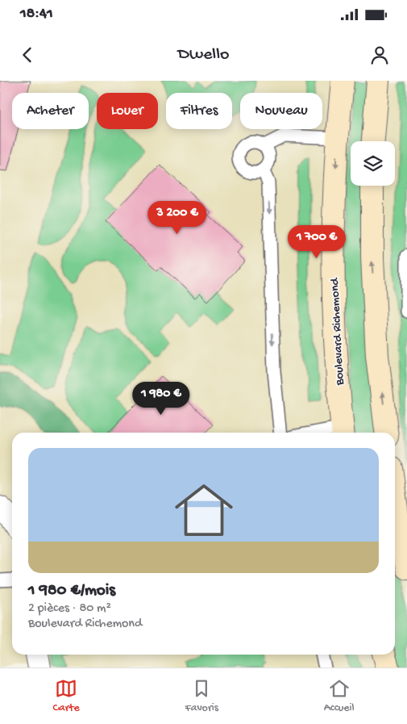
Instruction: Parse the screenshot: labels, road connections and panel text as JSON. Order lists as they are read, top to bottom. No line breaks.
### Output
{"streets":{"main road":["Boulevard Richemond"]},"page":{"status":"18:41","header":"Dwello","chip":["Acheter","Louer","Filtres","Nouveau"],"price":["3 200 €","1 700 €","1 980 €"],"list":[{"name":"1 980 €/mois","note":"2 pièces · 80 m² · Boulevard Richemond"}],"tabs":["Carte","Favoris","Accueil"]}}
